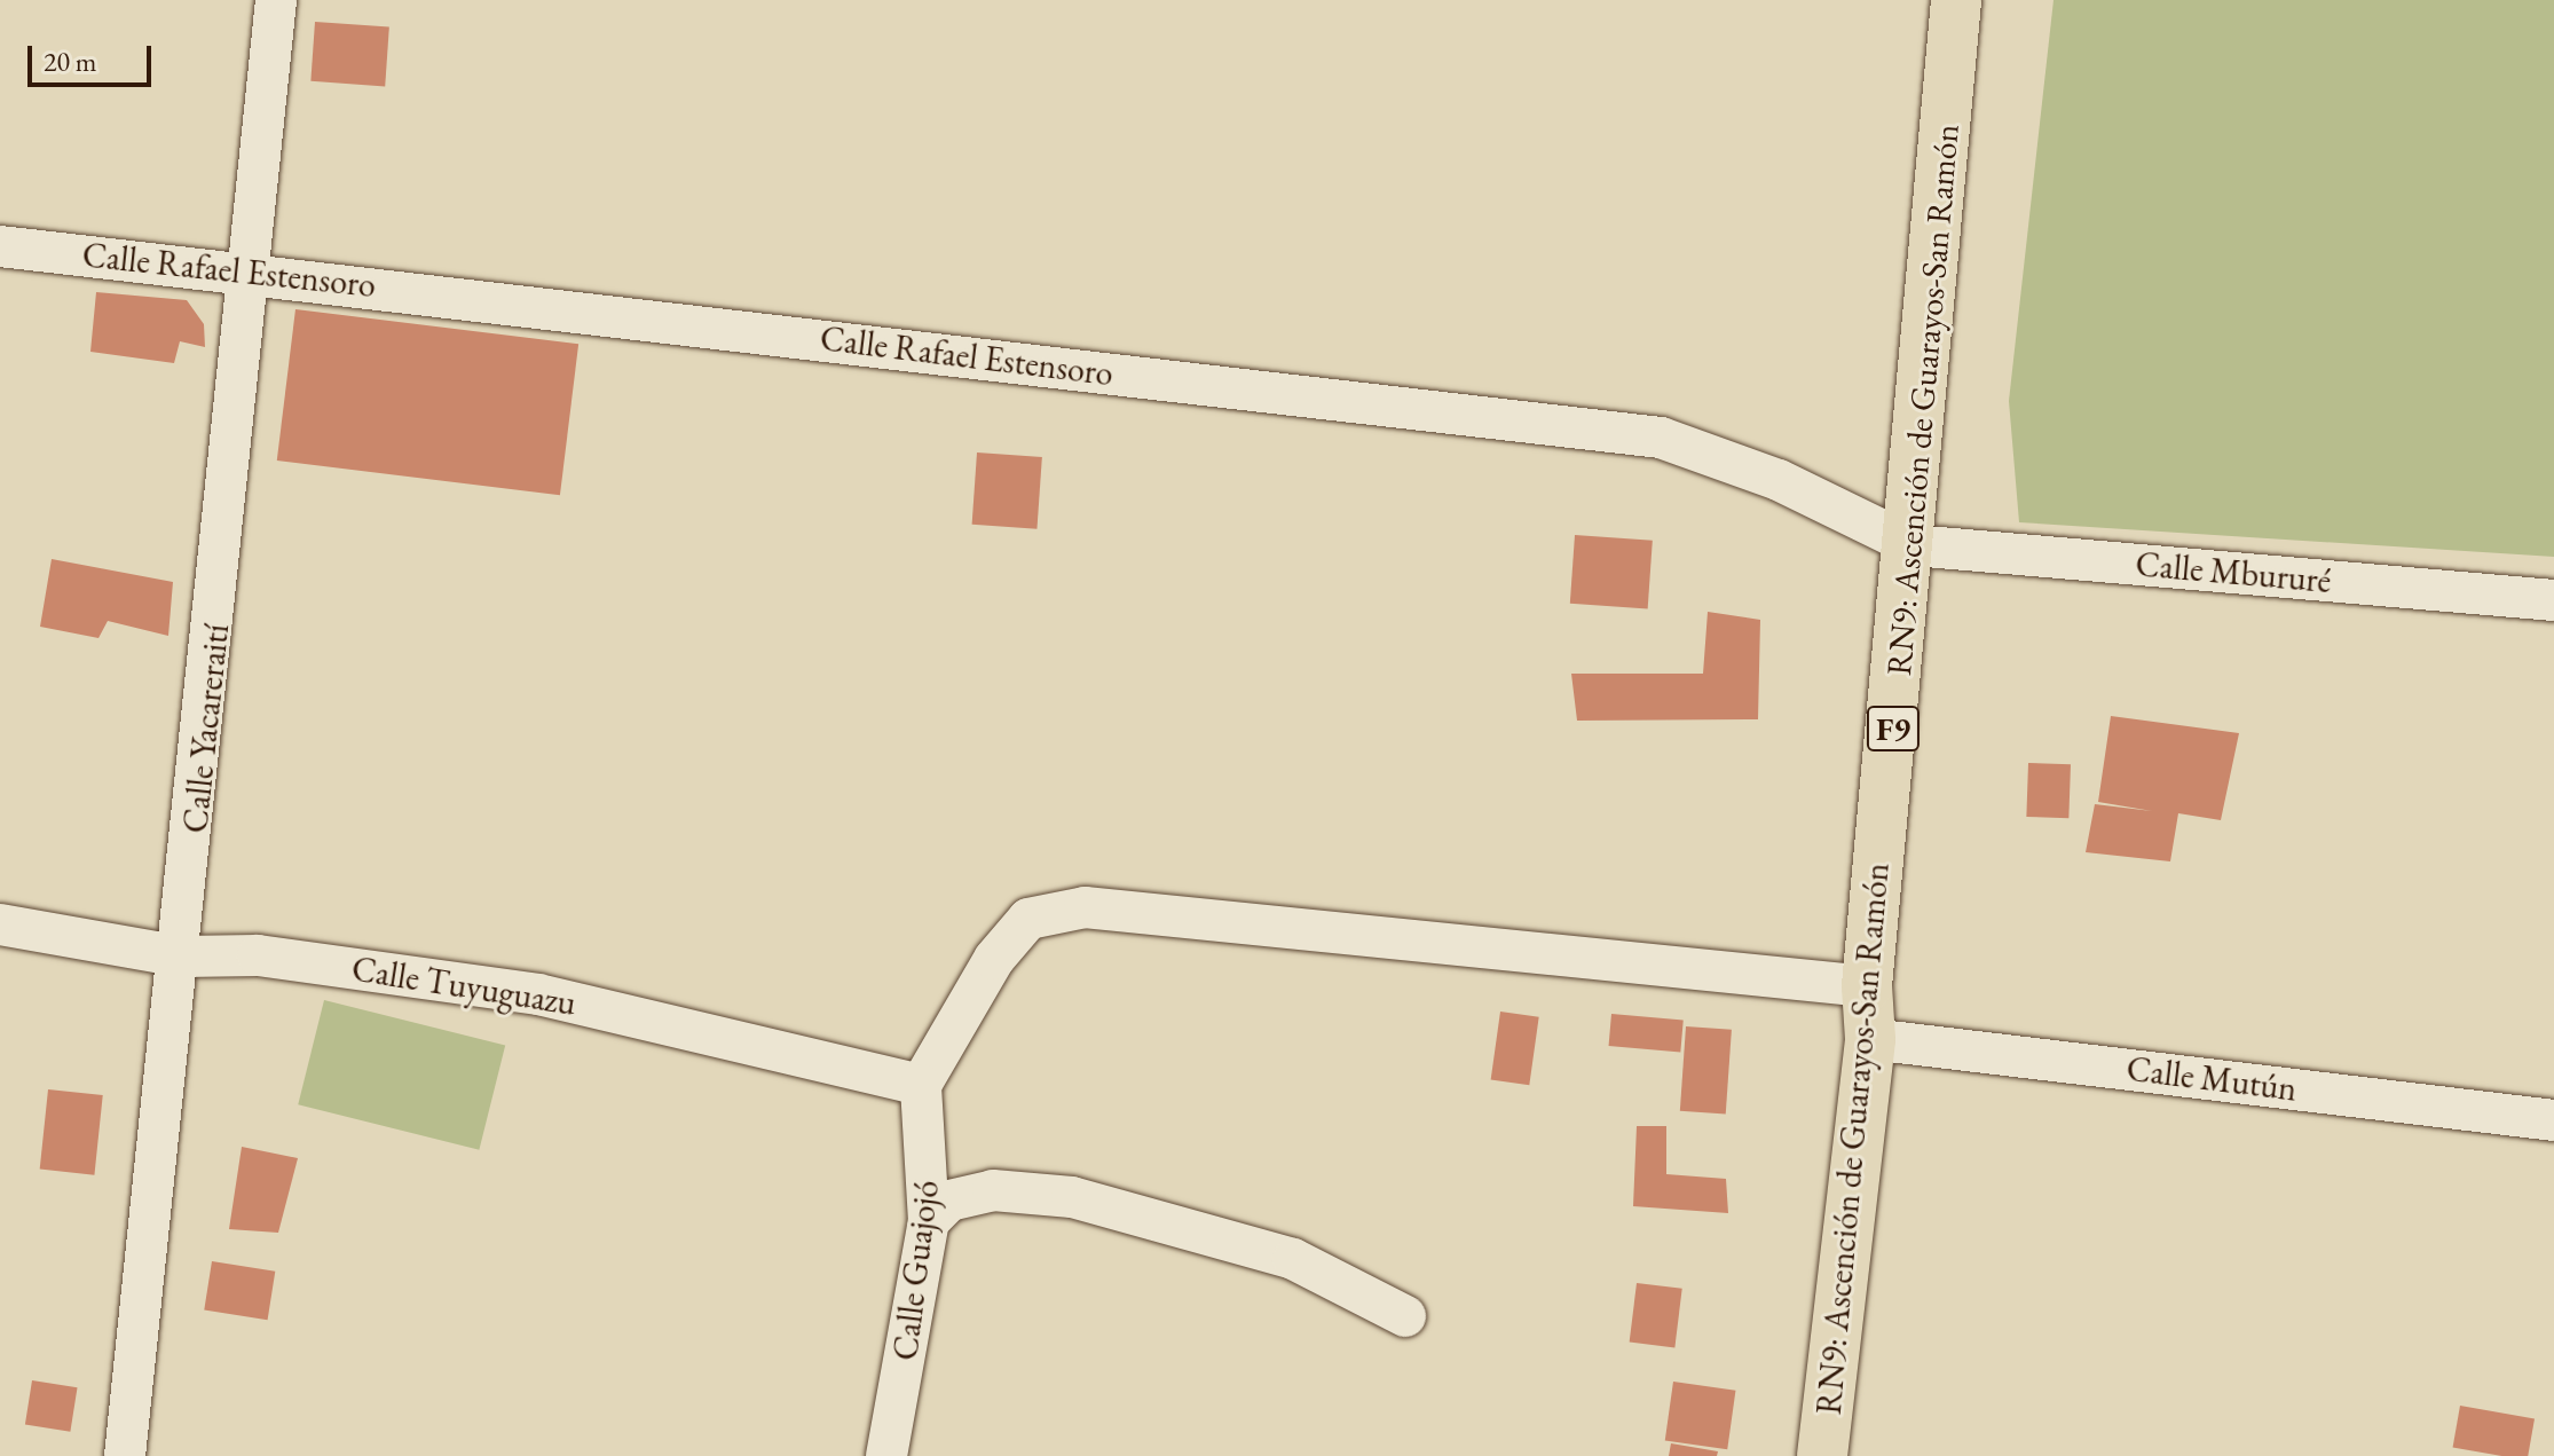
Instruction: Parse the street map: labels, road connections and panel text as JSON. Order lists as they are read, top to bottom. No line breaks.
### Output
{"streets":{"highway":["RN9: Ascención de Guarayos-San Ramón","F9"],"street":["Calle Rafael Estensoro","Calle Mbururé","Calle Yacareraití","Calle Tuyuguazu","Calle Mutún","Calle Guajojó"]},"crossings":[["Calle Rafael Estensoro","RN9: Ascención de Guarayos-San Ramón"],["Calle Rafael Estensoro","Calle Mbururé"],["Calle Rafael Estensoro","Calle Yacareraití"],["RN9: Ascención de Guarayos-San Ramón","Calle Mbururé"],["RN9: Ascención de Guarayos-San Ramón","Calle Mutún"],["Calle Yacareraití","Calle Tuyuguazu"],["Calle Tuyuguazu","Calle Guajojó"]],"scale_bar":"20 m"}
